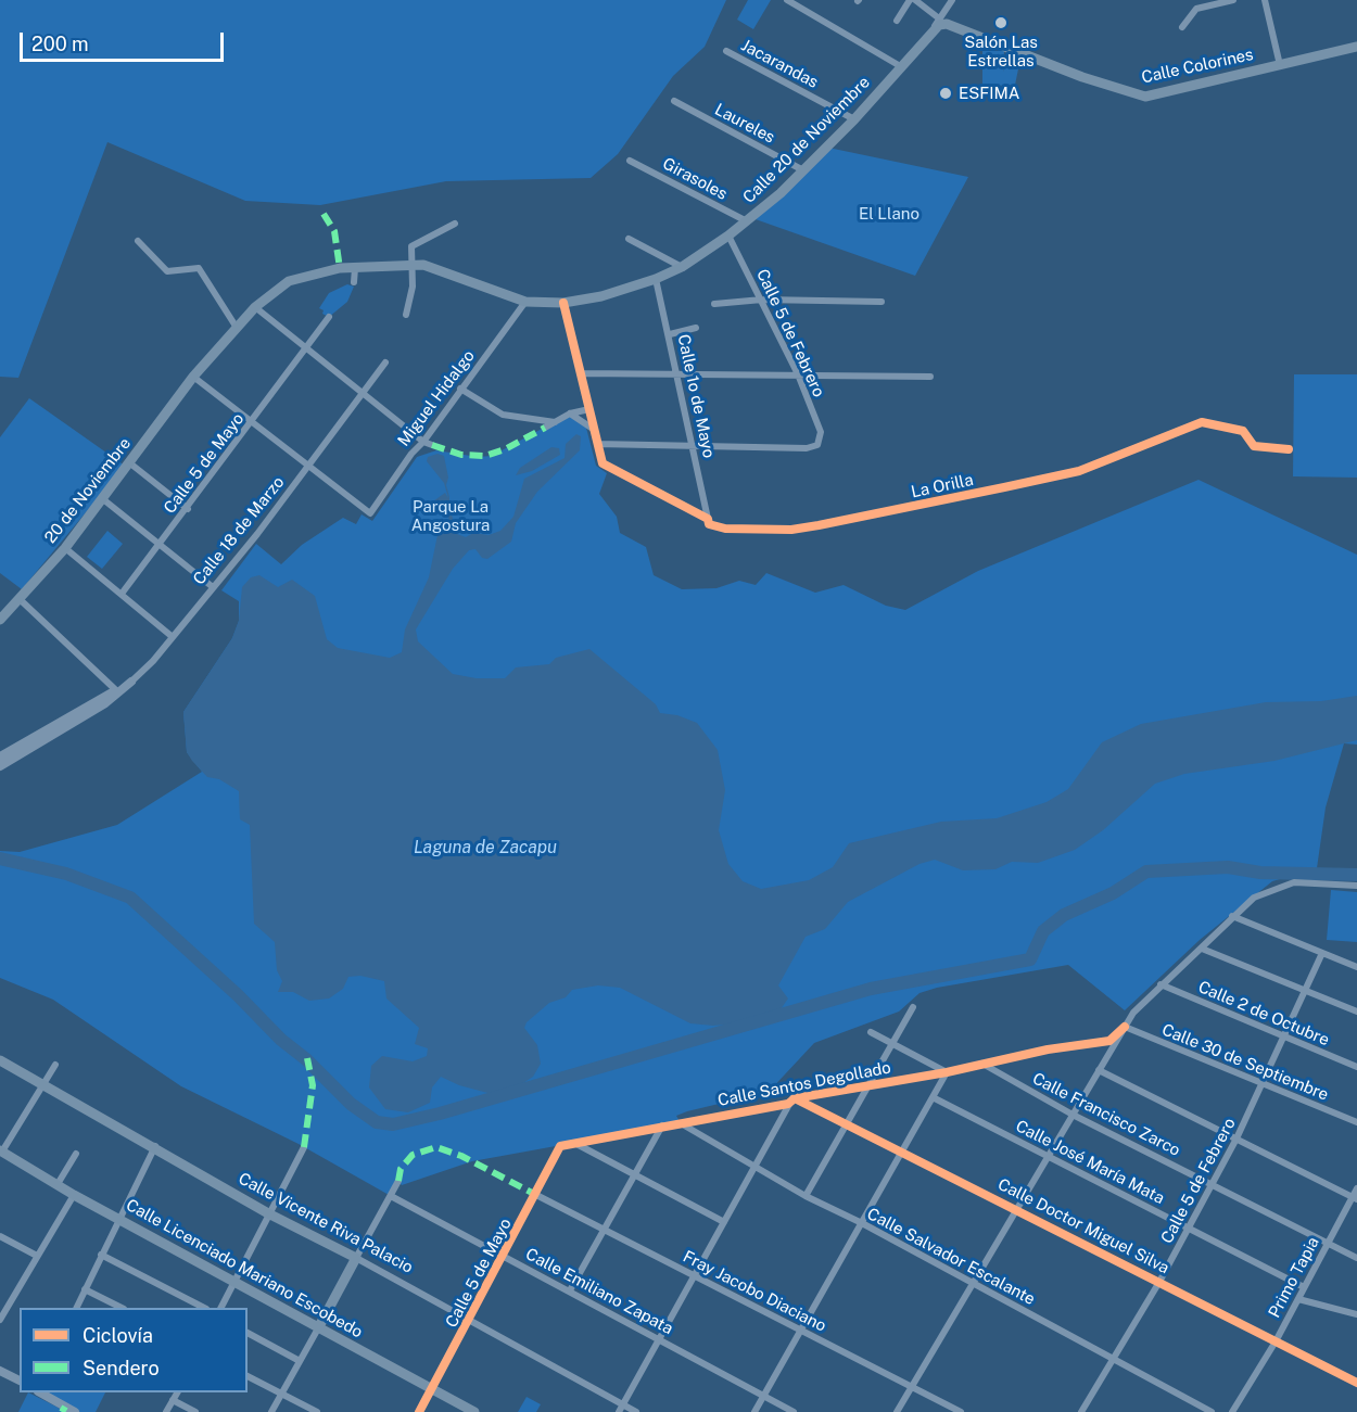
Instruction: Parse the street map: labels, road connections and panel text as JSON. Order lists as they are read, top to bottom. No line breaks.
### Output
{"streets":{"main road":["Calle Colorines","Calle 20 de Noviembre","20 de Noviembre","Calle Vicente Riva Palacio","Calle Licenciado Mariano Escobedo"],"street":["Jacarandas","Laureles","Girasoles","Calle 5 de Febrero","Calle 1o de Mayo","Miguel Hidalgo","Calle 5 de Mayo","La Orilla","Calle 18 de Marzo","Calle 2 de Octubre","Calle 30 de Septiembre","Calle Santos Degollado","Calle Francisco Zarco","Calle José María Mata","Calle Doctor Miguel Silva","Calle Salvador Escalante","Primo Tapia","Calle Emiliano Zapata","Fray Jacobo Diaciano"]},"crossings":[["Jacarandas","Calle 20 de Noviembre"],["Calle Colorines","Calle 20 de Noviembre"],["Laureles","Calle 20 de Noviembre"],["Calle 20 de Noviembre","Girasoles"],["Calle 20 de Noviembre","Calle 5 de Febrero"],["Calle 20 de Noviembre","Calle 1o de Mayo"],["Calle 20 de Noviembre","Miguel Hidalgo"],["Calle 20 de Noviembre","20 de Noviembre"],["Calle 5 de Febrero","Calle 1o de Mayo"],["Calle 5 de Febrero","Calle 2 de Octubre"],["Calle 5 de Febrero","Calle 30 de Septiembre"],["Calle 5 de Febrero","Calle Francisco Zarco"],["Calle 5 de Febrero","Calle José María Mata"],["Calle 5 de Febrero","Calle Doctor Miguel Silva"],["Calle 5 de Febrero","Calle Salvador Escalante"],["Calle 1o de Mayo","La Orilla"],["Miguel Hidalgo","Calle 18 de Marzo"],["Calle 5 de Mayo","Calle Santos Degollado"],["Calle 5 de Mayo","Calle Vicente Riva Palacio"],["Calle 5 de Mayo","Calle Licenciado Mariano Escobedo"],["Calle 5 de Mayo","Calle Emiliano Zapata"],["Calle 5 de Mayo","Fray Jacobo Diaciano"],["Calle Santos Degollado","Calle Francisco Zarco"],["Calle Santos Degollado","Calle Doctor Miguel Silva"],["Calle Santos Degollado","Calle Salvador Escalante"],["Calle Francisco Zarco","Primo Tapia"],["Calle José María Mata","Primo Tapia"],["Calle Doctor Miguel Silva","Primo Tapia"]],"water":["Laguna de Zacapu"],"parks":["El Llano","Parque La Angostura"],"places":["Salón Las Estrellas","ESFIMA"],"legend":["Ciclovía","Sendero"],"scale_bar":"200 m"}
